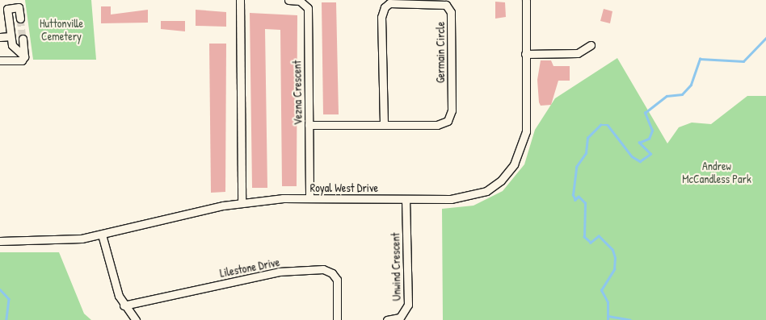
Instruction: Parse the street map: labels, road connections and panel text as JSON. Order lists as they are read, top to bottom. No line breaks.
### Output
{"streets":{"street":["Germain Circle","Vezna Crescent","Royal West Drive","Unwind Crescent","Lilestone Drive"]},"crossings":[["Germain Circle","Vezna Crescent"],["Vezna Crescent","Royal West Drive"],["Royal West Drive","Unwind Crescent"]],"parks":["Huttonville Cemetery","Andrew McCandless Park"]}
